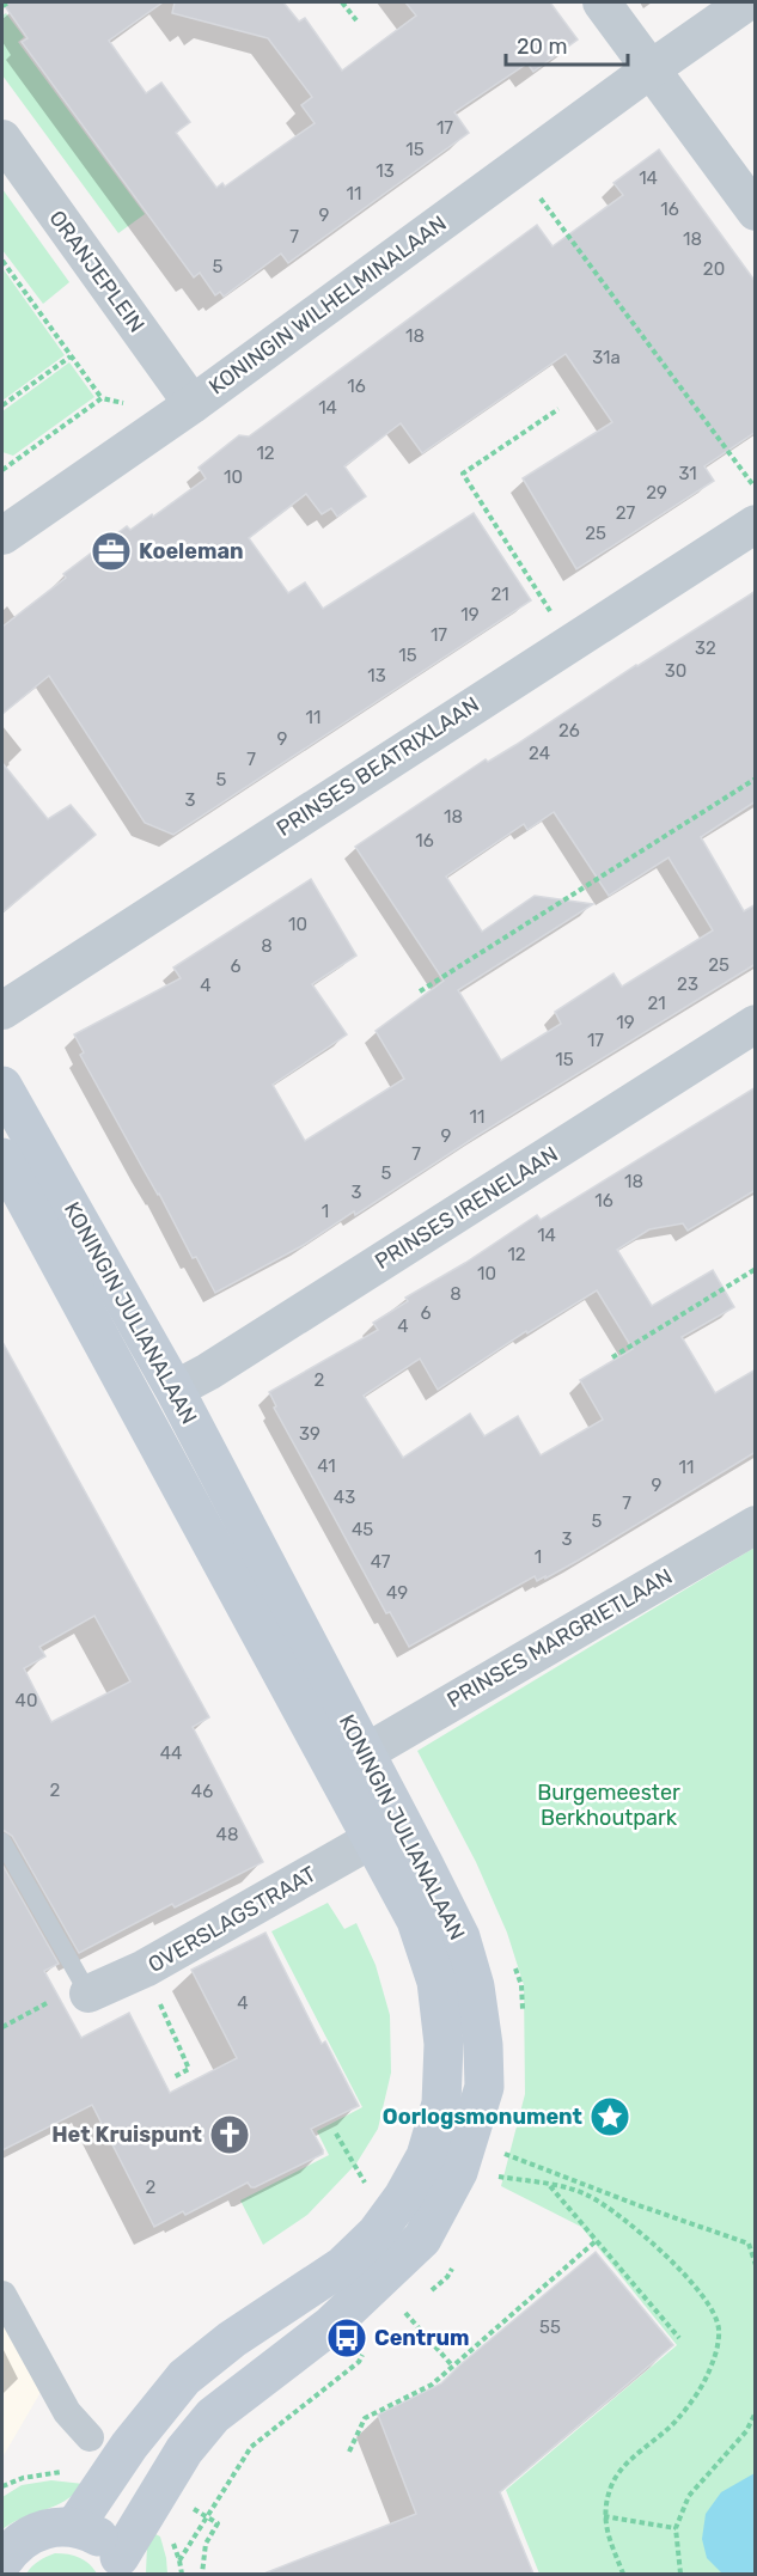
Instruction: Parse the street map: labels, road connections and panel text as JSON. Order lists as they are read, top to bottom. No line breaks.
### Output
{"streets":{"main road":["KONINGIN JULIANALAAN"],"street":["ORANJEPLEIN","KONINGIN WILHELMINALAAN","PRINSES BEATRIXLAAN","PRINSES IRENELAAN","PRINSES MARGRIETLAAN","OVERSLAGSTRAAT"]},"crossings":[["ORANJEPLEIN","KONINGIN WILHELMINALAAN"],["PRINSES IRENELAAN","KONINGIN JULIANALAAN"],["KONINGIN JULIANALAAN","PRINSES MARGRIETLAAN"],["KONINGIN JULIANALAAN","OVERSLAGSTRAAT"]],"parks":["Burgemeester Berkhoutpark"],"places":{"office":["Koeleman"],"place":["Oorlogsmonument"],"church":["Het Kruispunt"],"bus stop":["Centrum"]},"house_numbers":["17","15","13","14","11","16","9","7","18","5","20","18","31a","16","14","12","31","10","29","27","25","21","19","17","32","15","30","13","11","26","9","24","7","5","3","18","16","10","8","25","6","23","4","21","19","17","15","11","9","7","5","18","3","16","1","14","12","10","8","6","4","2","39","41","11","9","43","7","5","45","3","1","47","49","40","44","2","46","48","4","2","55"],"scale_bar":"20 m"}
